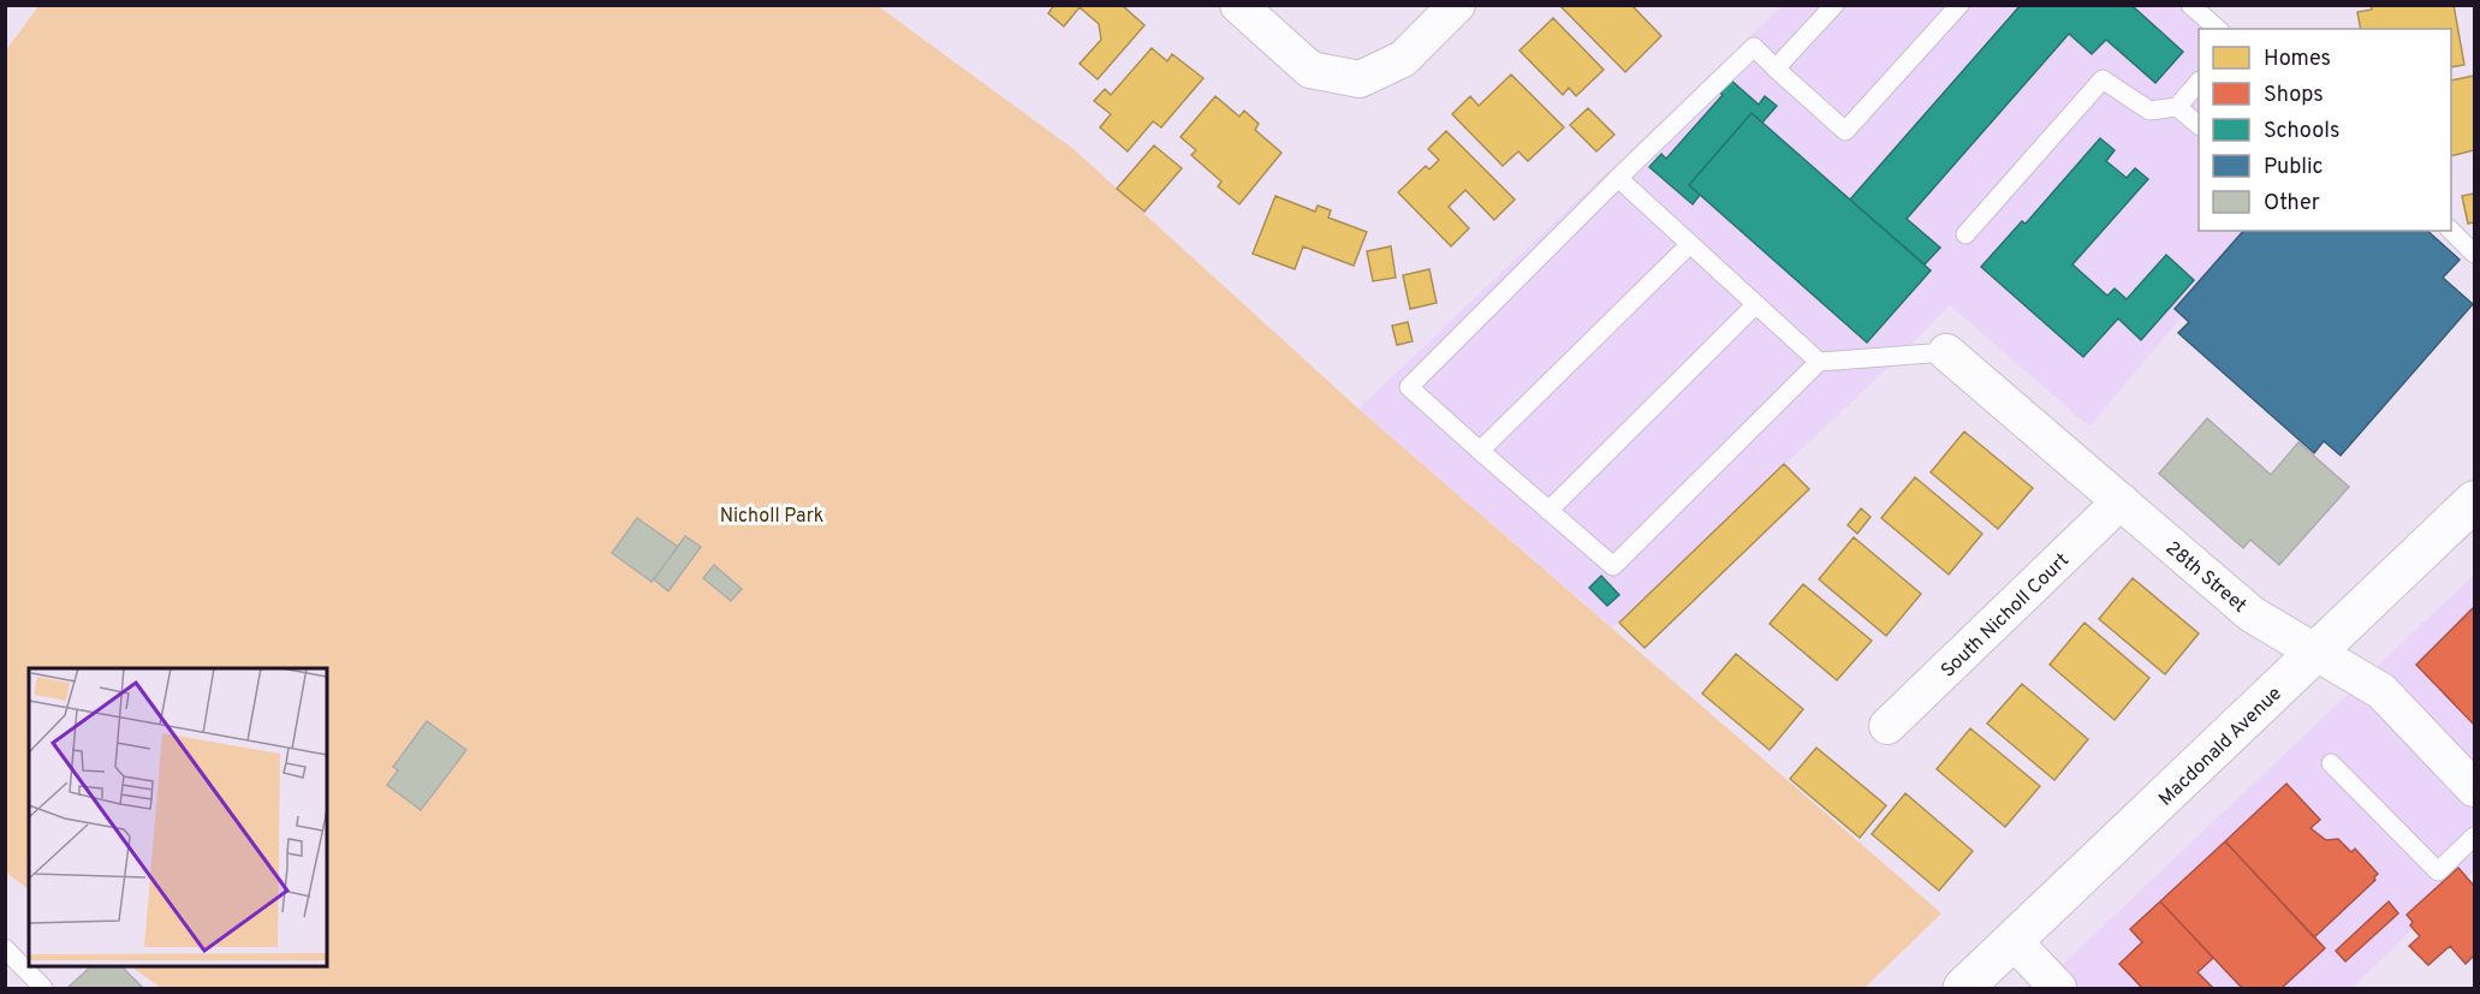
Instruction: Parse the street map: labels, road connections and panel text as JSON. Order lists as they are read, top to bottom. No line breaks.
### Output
{"streets":{"street":["28th Street","South Nicholl Court","Macdonald Avenue"]},"crossings":[["28th Street","South Nicholl Court"],["28th Street","Macdonald Avenue"]],"parks":["Nicholl Park"],"legend":["Homes","Shops","Schools","Public","Other"]}
